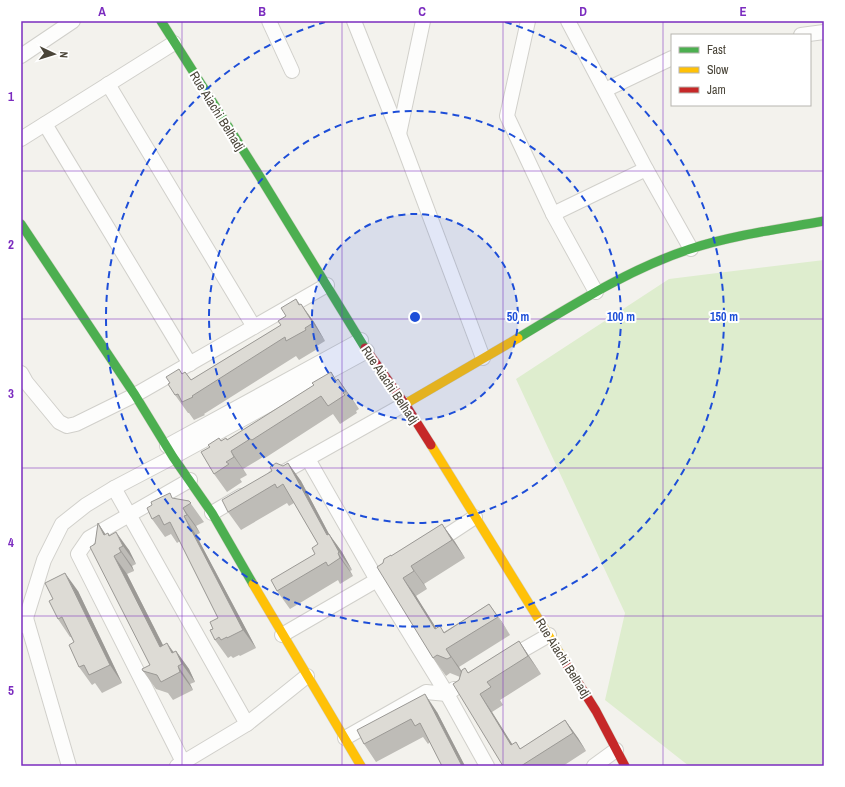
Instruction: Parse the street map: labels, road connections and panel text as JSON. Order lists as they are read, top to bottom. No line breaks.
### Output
{"streets":{"street":["Rue Aiachi Belhadj"]},"legend":["Fast","Slow","Jam"],"north":"right","grid":{"columns":["A","B","C","D","E"],"rows":["1","2","3","4","5"]},"rings":["50 m","100 m","150 m"]}
